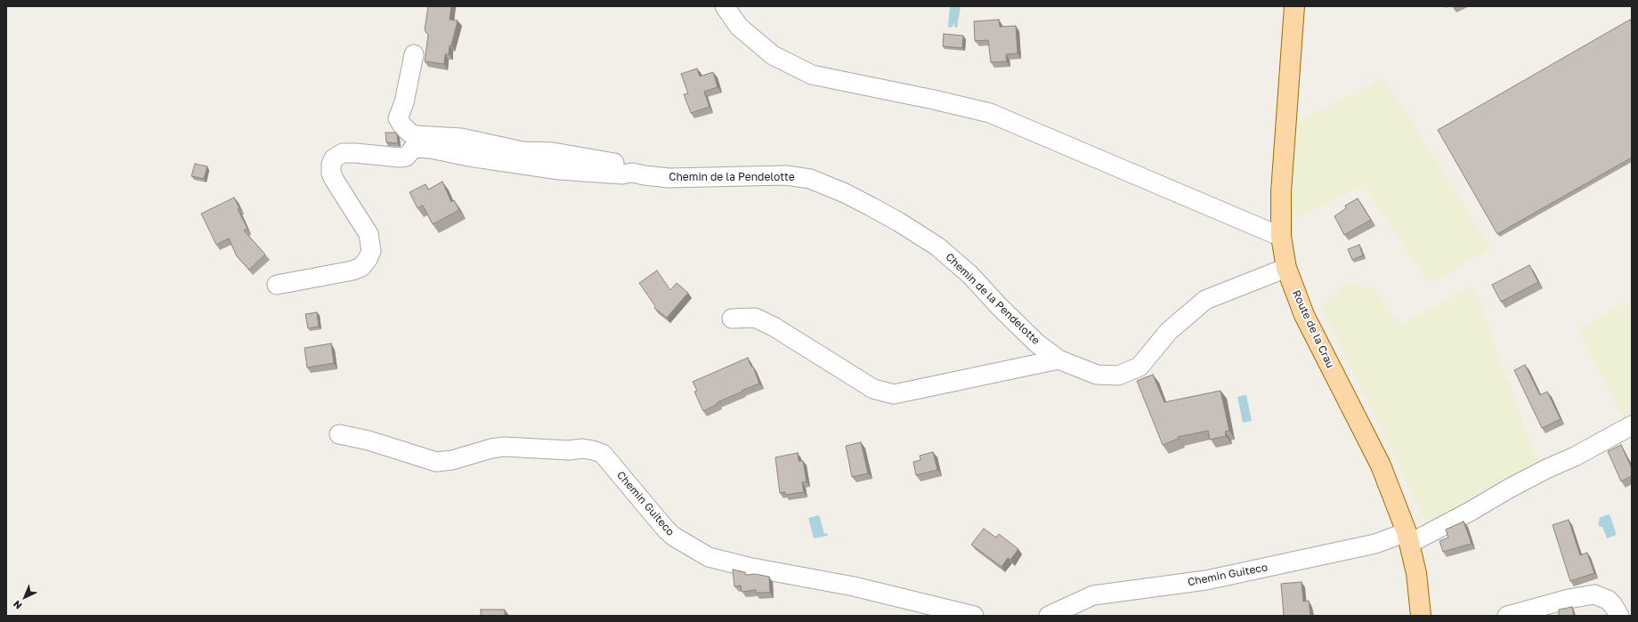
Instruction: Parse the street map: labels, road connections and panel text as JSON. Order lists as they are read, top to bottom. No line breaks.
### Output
{"streets":{"main road":["Route de la Crau"],"street":["Chemin de la Pendelotte","Chemin Guiteco"]},"crossings":[["Chemin de la Pendelotte","Route de la Crau"],["Route de la Crau","Chemin Guiteco"]],"north":"bottom left"}
